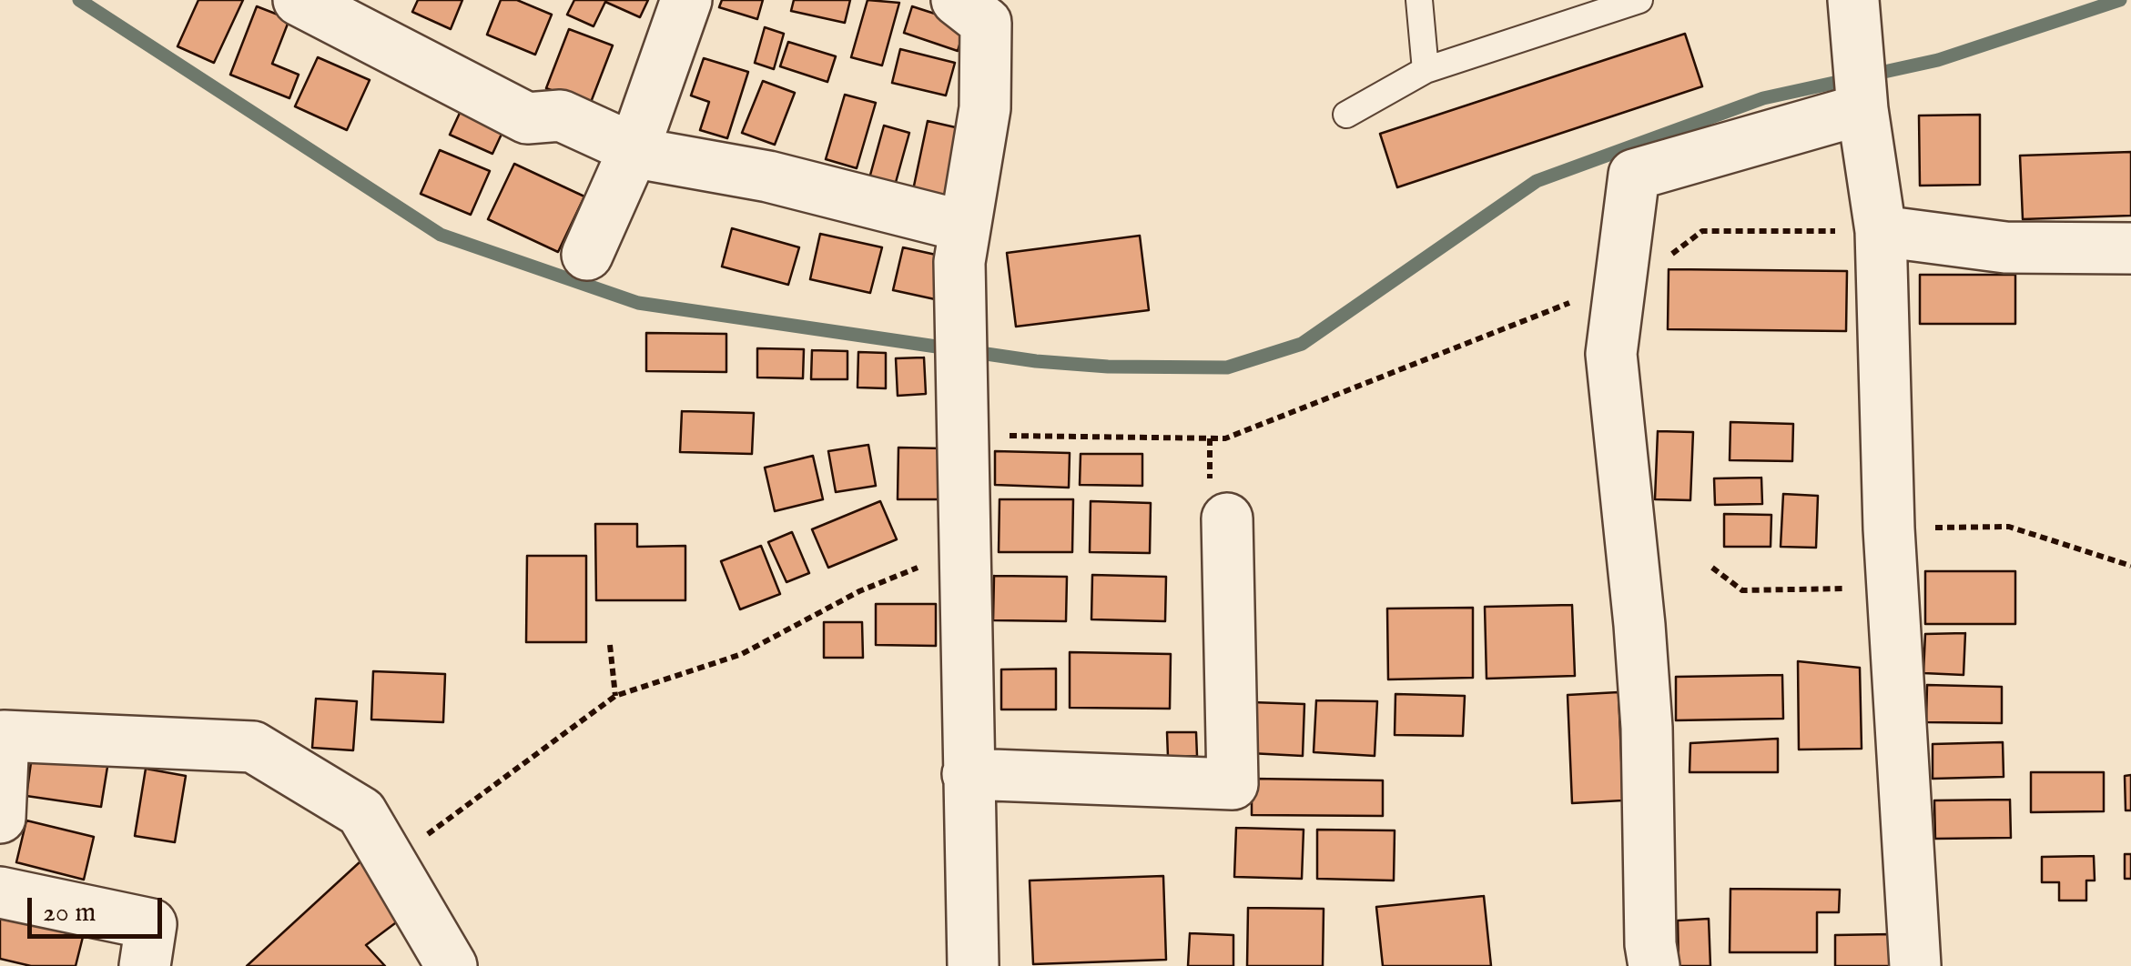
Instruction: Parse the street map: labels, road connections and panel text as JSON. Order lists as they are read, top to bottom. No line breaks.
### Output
{"scale_bar":"20 m"}
